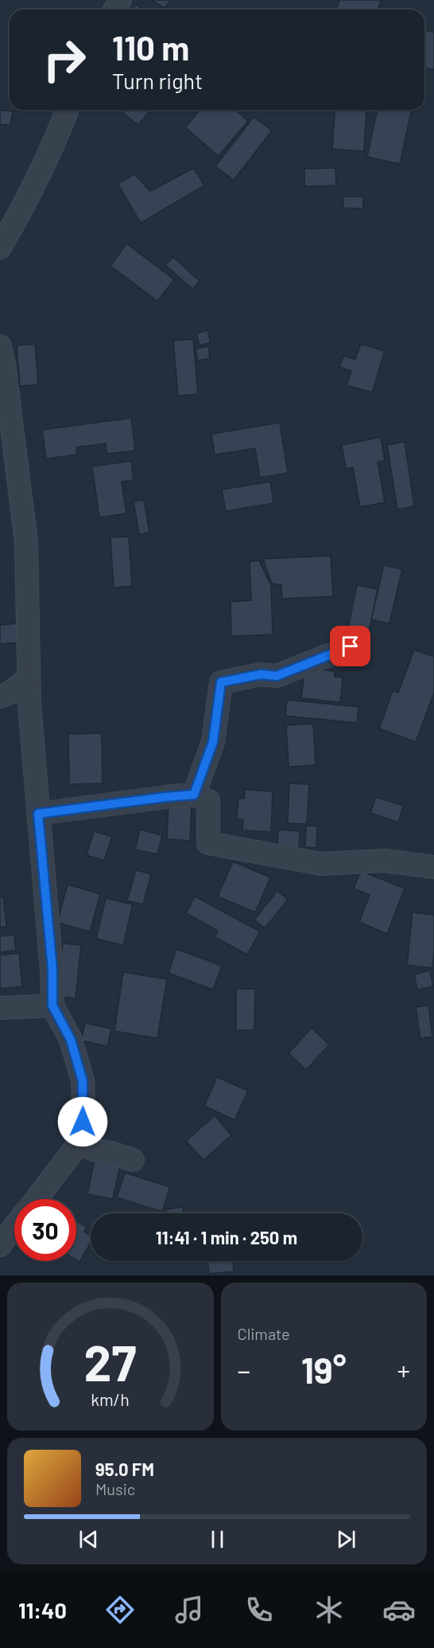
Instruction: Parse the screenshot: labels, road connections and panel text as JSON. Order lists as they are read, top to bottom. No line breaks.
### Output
{"page":{"turn":["110 m","Turn right"],"limit":"30","trip":"11:41 · 1 min · 250 m","tile":"Climate","heat":["−","19°","+"],"song":["95.0 FM","Music"],"tabs":"11:40","gauge":["27","km/h"]}}
